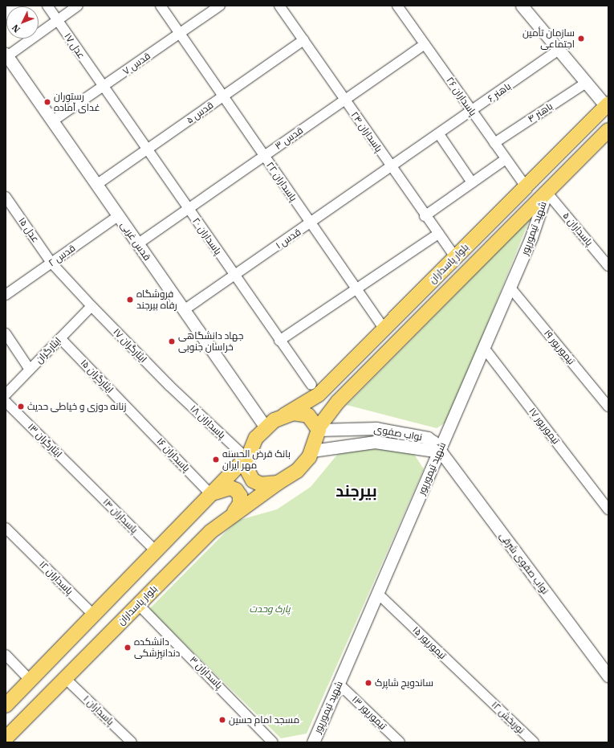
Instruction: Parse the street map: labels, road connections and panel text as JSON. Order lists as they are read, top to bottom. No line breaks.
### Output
{"streets":{"main road":["بلوار پاسداران"],"street":["عدل ۱۷","قدس ۷","باهنر ۶","پاسداران ۲۶","قدس ۵","باهنر ۴","پاسداران ۲۴","قدس ۳","پاسداران ۲۲","شهید تیمورپور","پاسداران ۵","عدل ۱۵","پاسداران ۲۰","قدس ۱","قدس غربی","قدس ۲","ایثارگران ۱۷","تیمورپور ۱۹","ایثارگران","ایثارگران ۱۵","پاسداران ۱۸","تیمورپور ۱۷","نواب صفوی","ایثارگران ۱۳","پاسداران ۱۶","پاسداران ۱۴","نواب صفوی شرقی","پاسداران ۱۲","تیمورپور ۱۵","پاسداران ۳","پاسداران ۱","تیمورپور ۱۳","نوربخش ۱۲"]},"crossings":[["عدل ۱۷","قدس ۷"],["عدل ۱۷","پاسداران ۲۰"],["قدس ۷","پاسداران ۲۲"],["قدس ۷","پاسداران ۲۰"],["قدس ۷","قدس غربی"],["باهنر ۶","پاسداران ۲۶"],["باهنر ۶","پاسداران ۲۴"],["باهنر ۶","قدس ۱"],["پاسداران ۲۶","باهنر ۴"],["پاسداران ۲۶","قدس ۳"],["پاسداران ۲۶","بلوار پاسداران"],["قدس ۵","پاسداران ۲۴"],["قدس ۵","پاسداران ۲۲"],["قدس ۵","پاسداران ۲۰"],["قدس ۵","قدس غربی"],["پاسداران ۲۴","قدس ۳"],["پاسداران ۲۴","قدس ۱"],["پاسداران ۲۴","بلوار پاسداران"],["قدس ۳","پاسداران ۲۲"],["قدس ۳","پاسداران ۲۰"],["قدس ۳","قدس غربی"],["پاسداران ۲۲","قدس ۱"],["پاسداران ۲۲","بلوار پاسداران"],["شهید تیمورپور","پاسداران ۵"],["شهید تیمورپور","بلوار پاسداران"],["شهید تیمورپور","تیمورپور ۱۹"],["شهید تیمورپور","تیمورپور ۱۷"],["شهید تیمورپور","نواب صفوی"],["شهید تیمورپور","نواب صفوی شرقی"],["شهید تیمورپور","تیمورپور ۱۵"],["شهید تیمورپور","تیمورپور ۱۳"],["پاسداران ۵","بلوار پاسداران"],["عدل ۱۵","قدس ۲"],["عدل ۱۵","ایثارگران ۱۷"],["عدل ۱۵","ایثارگران"],["پاسداران ۲۰","قدس ۱"],["قدس ۱","قدس غربی"],["قدس غربی","قدس ۲"],["قدس غربی","بلوار پاسداران"],["قدس غربی","پاسداران ۱۸"],["قدس غربی","نواب صفوی"],["بلوار پاسداران","پاسداران ۱۸"],["بلوار پاسداران","نواب صفوی"],["بلوار پاسداران","پاسداران ۳"],["بلوار پاسداران","پاسداران ۱"],["ایثارگران ۱۷","ایثارگران"],["ایثارگران ۱۷","پاسداران ۱۸"],["ایثارگران","ایثارگران ۱۵"],["ایثارگران ۱۵","پاسداران ۱۶"],["پاسداران ۱۸","نواب صفوی"],["نواب صفوی","نواب صفوی شرقی"],["ایثارگران ۱۳","پاسداران ۱۴"],["تیمورپور ۱۵","نوربخش ۱۲"]],"districts":["بیرجند"],"parks":["پارک وحدت"],"places":["سازمان تأمین اجتماعی","رستوران غدای آماده","فروشگاه رفاه بیرجند","جهاد دانشگاهی خراسان جنوبی","زنانه دوزی و خیاطی حدیث","بانک قرض الحسنه مهر ایران","دانشکده دندانپزشکی","ساندویچ شاپرک","مسجد امام حسین"],"north":"bottom left"}
